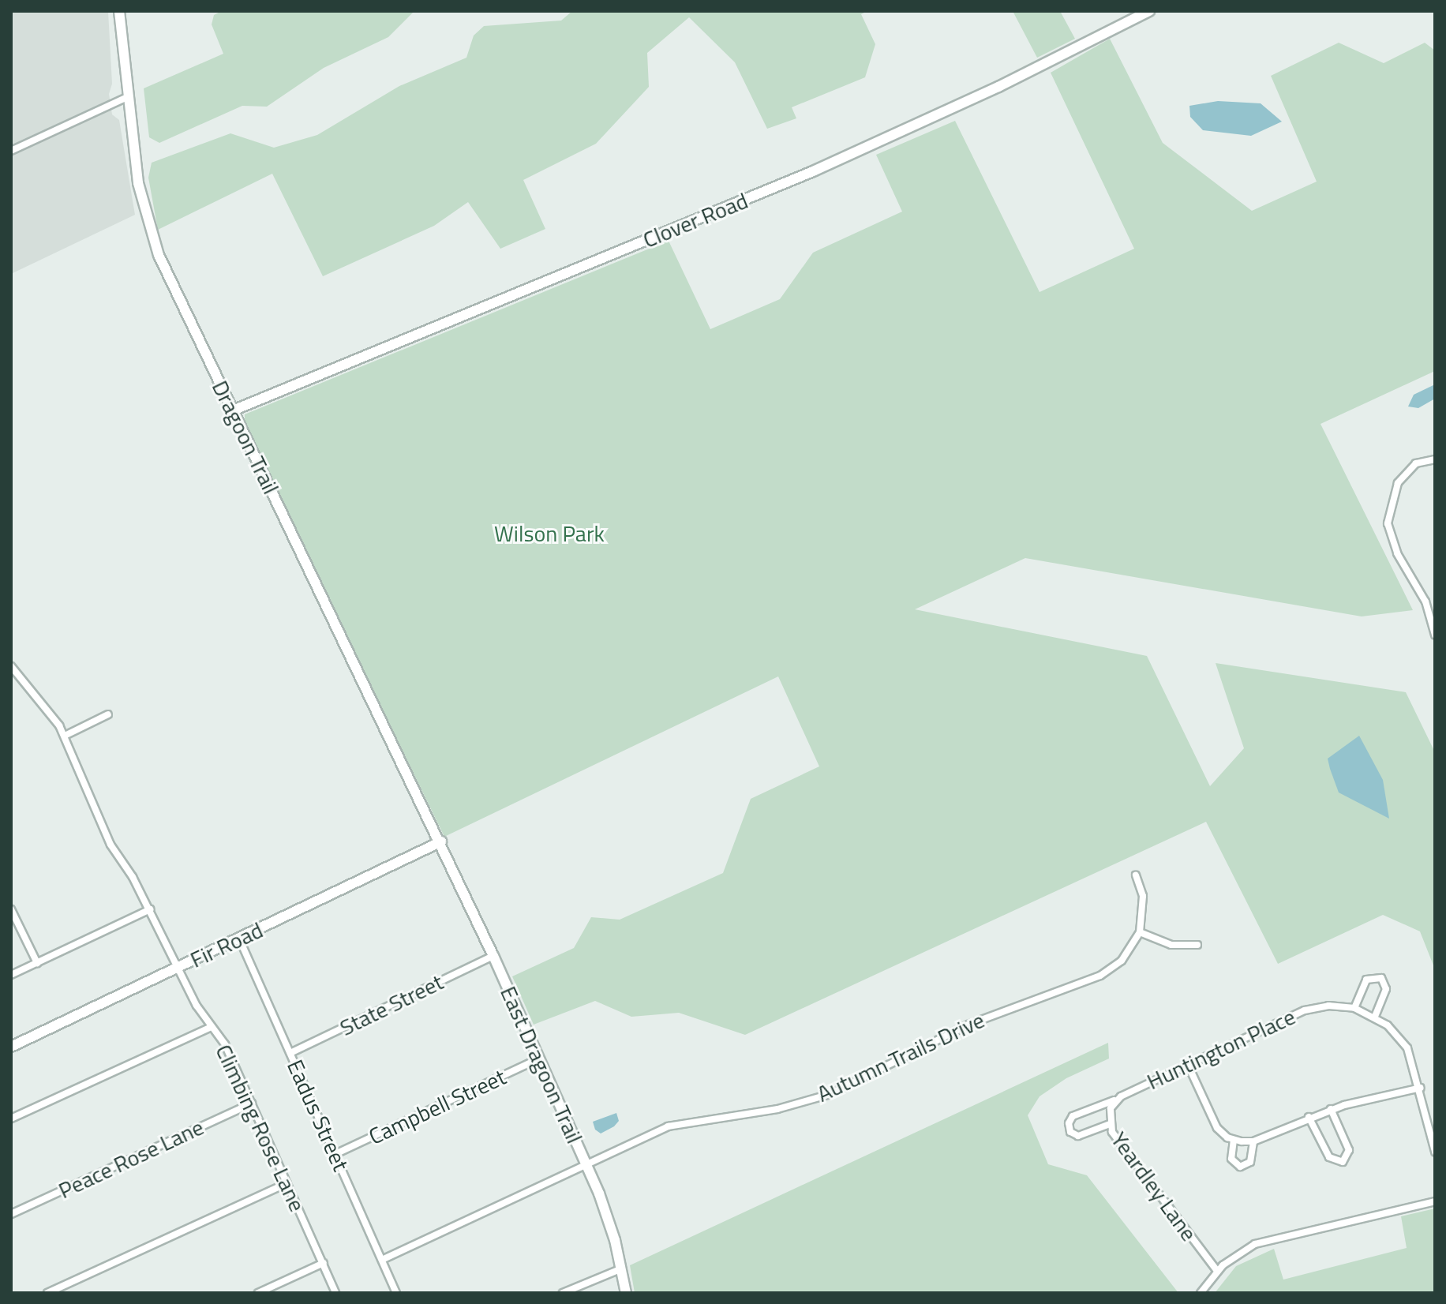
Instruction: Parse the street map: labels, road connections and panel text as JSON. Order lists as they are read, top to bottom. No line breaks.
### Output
{"streets":{"street":["Clover Road","Dragoon Trail","Fir Road","State Street","Huntington Place","Autumn Trails Drive","East Dragoon Trail","Campbell Street","Eadus Street","Climbing Rose Lane","Peace Rose Lane","Yeardley Lane"]},"crossings":[["Clover Road","Dragoon Trail"],["Dragoon Trail","Fir Road"],["Dragoon Trail","East Dragoon Trail"],["Fir Road","East Dragoon Trail"],["Fir Road","Eadus Street"],["Fir Road","Climbing Rose Lane"],["State Street","East Dragoon Trail"],["State Street","Eadus Street"],["Huntington Place","Yeardley Lane"],["Autumn Trails Drive","East Dragoon Trail"],["Autumn Trails Drive","Eadus Street"],["East Dragoon Trail","Campbell Street"],["Campbell Street","Eadus Street"],["Climbing Rose Lane","Peace Rose Lane"]],"parks":["Wilson Park"]}
